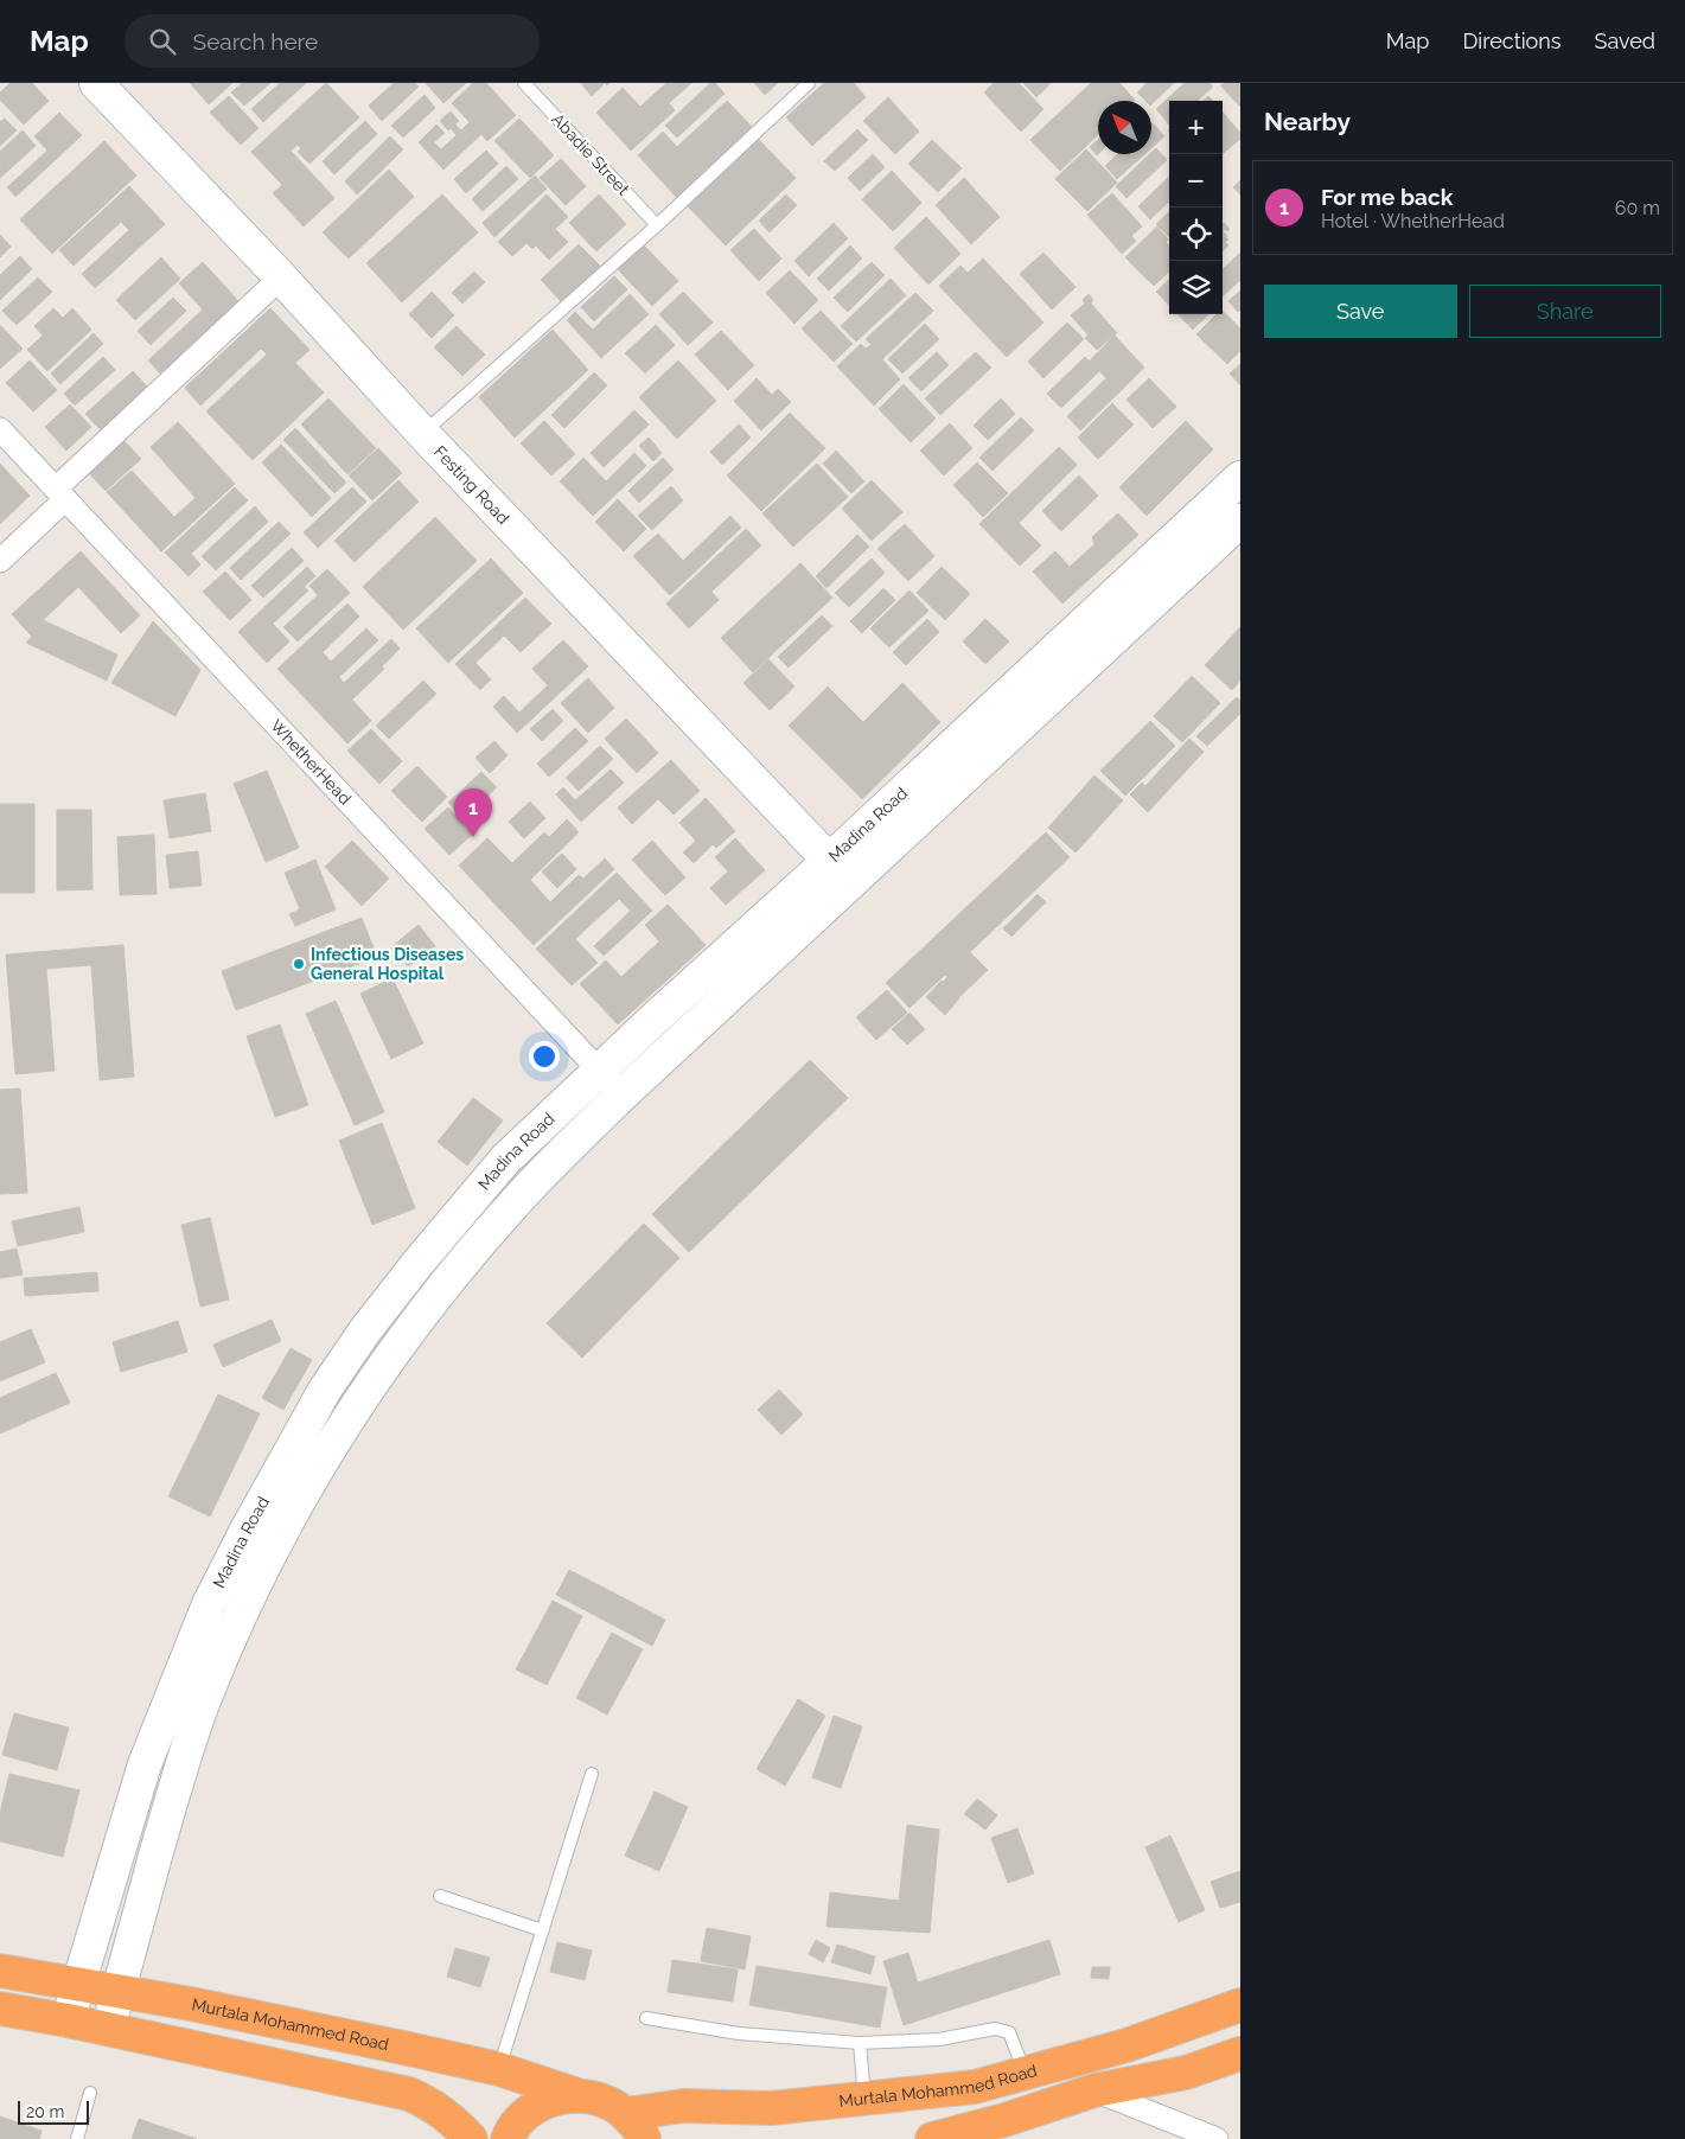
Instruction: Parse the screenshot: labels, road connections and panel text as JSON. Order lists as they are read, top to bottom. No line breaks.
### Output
{"streets":{"highway":["Murtala Mohammed Road"],"main road":["Festing Road","Madina Road"],"street":["WhetherHead"],"lane":["Abadie Street"]},"crossings":[["Festing Road","Madina Road"],["WhetherHead","Madina Road"],["Madina Road","Murtala Mohammed Road"]],"places":["Infectious Diseases General Hospital"],"scale_bar":"20 m","north":"top left","page":{"header":"Map","search":"Search here","nav":["Map","Directions","Saved"],"heading":"Nearby","map_buttons":["+","−"],"list":[{"mark":"1","name":"For me back","note":"Hotel · WhetherHead","value":"60 m"}],"buttons":["Save","Share"],"pins":"1","scale":"20 m"}}
